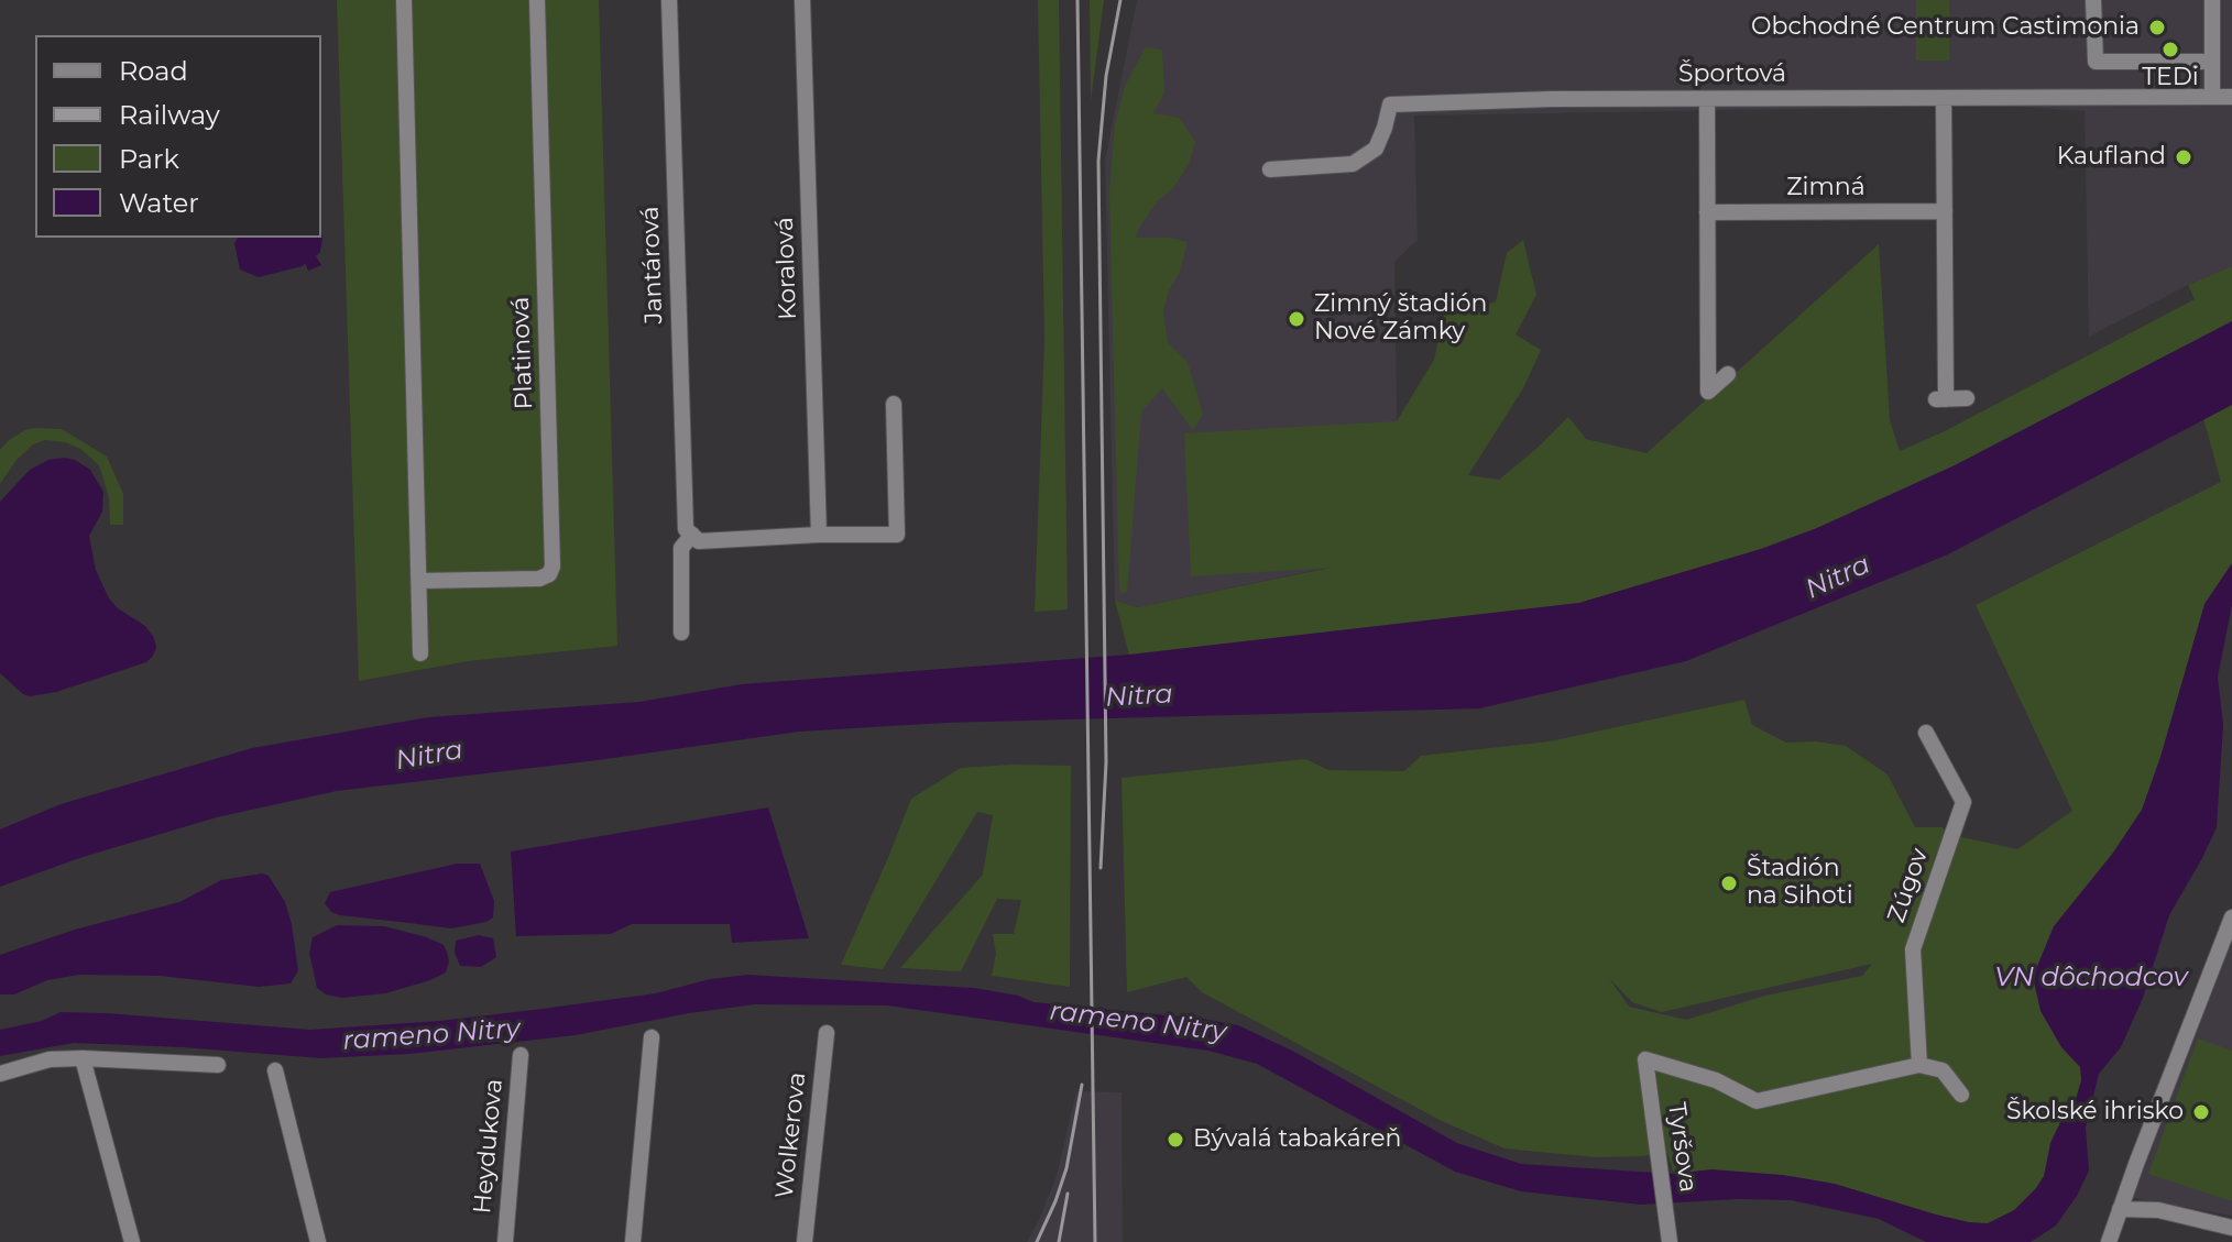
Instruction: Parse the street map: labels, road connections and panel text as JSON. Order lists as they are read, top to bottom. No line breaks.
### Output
{"streets":{"street":["Športová","Zimná","Jantárová","Koralová","Platinová","Zúgov","Wolkerova","Heydukova","Tyršova"]},"crossings":[["Zúgov","Tyršova"]],"water":["Nitra","VN dôchodcov","rameno Nitry"],"places":["Obchodné Centrum Castimonia","TEDi","Kaufland","Zimný štadión Nové Zámky","Štadión na Sihoti","Školské ihrisko","Bývalá tabakáreň"],"legend":["Road","Railway","Park","Water"]}
